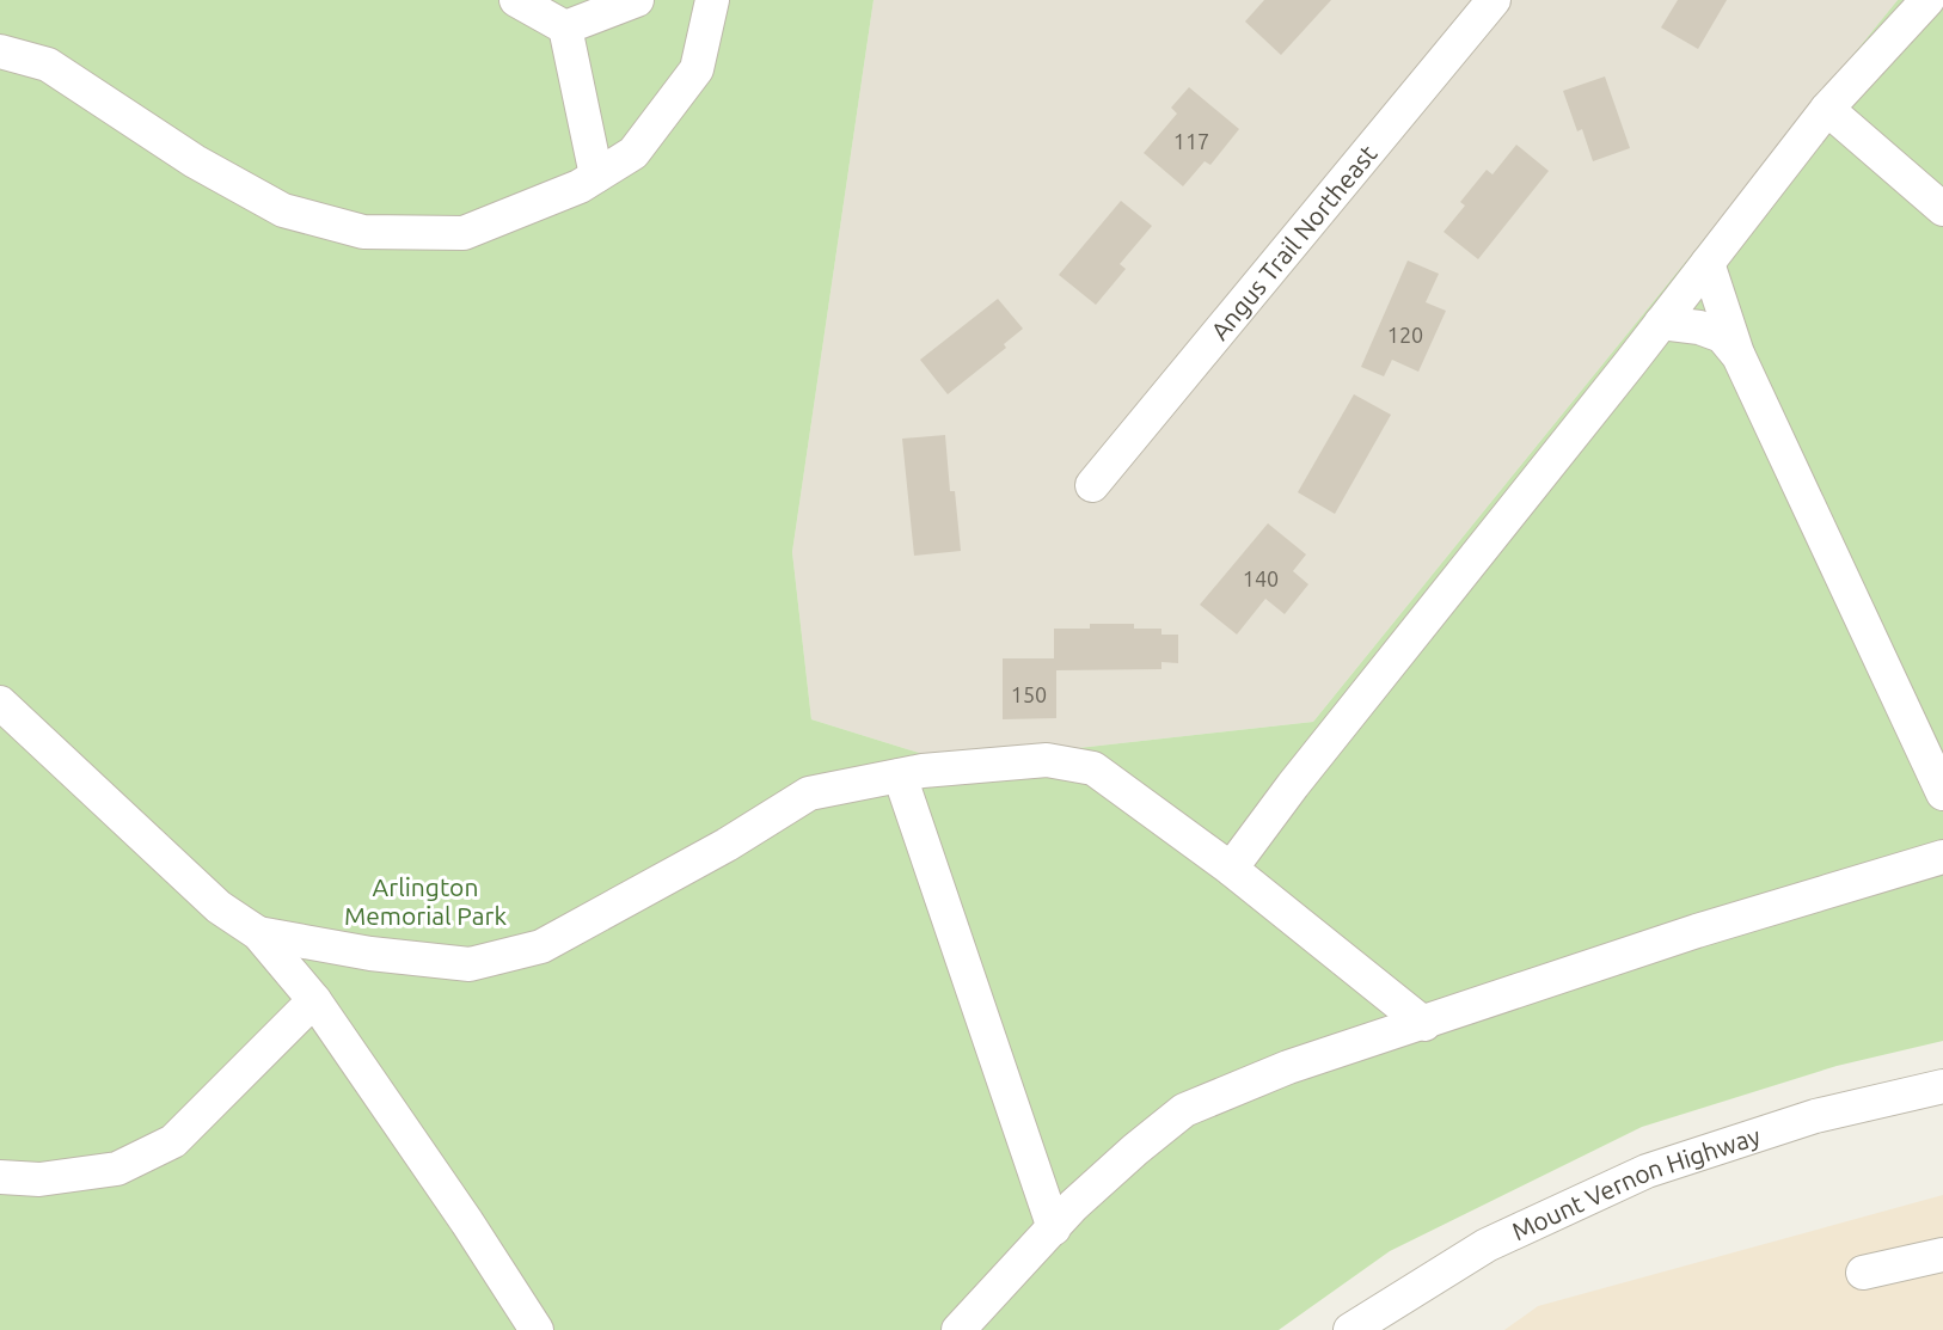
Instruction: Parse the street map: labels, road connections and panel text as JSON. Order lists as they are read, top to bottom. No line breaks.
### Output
{"streets":{"street":["Angus Trail Northeast","Mount Vernon Highway"]},"parks":["Arlington Memorial Park"],"house_numbers":["117","120","140","150"]}
